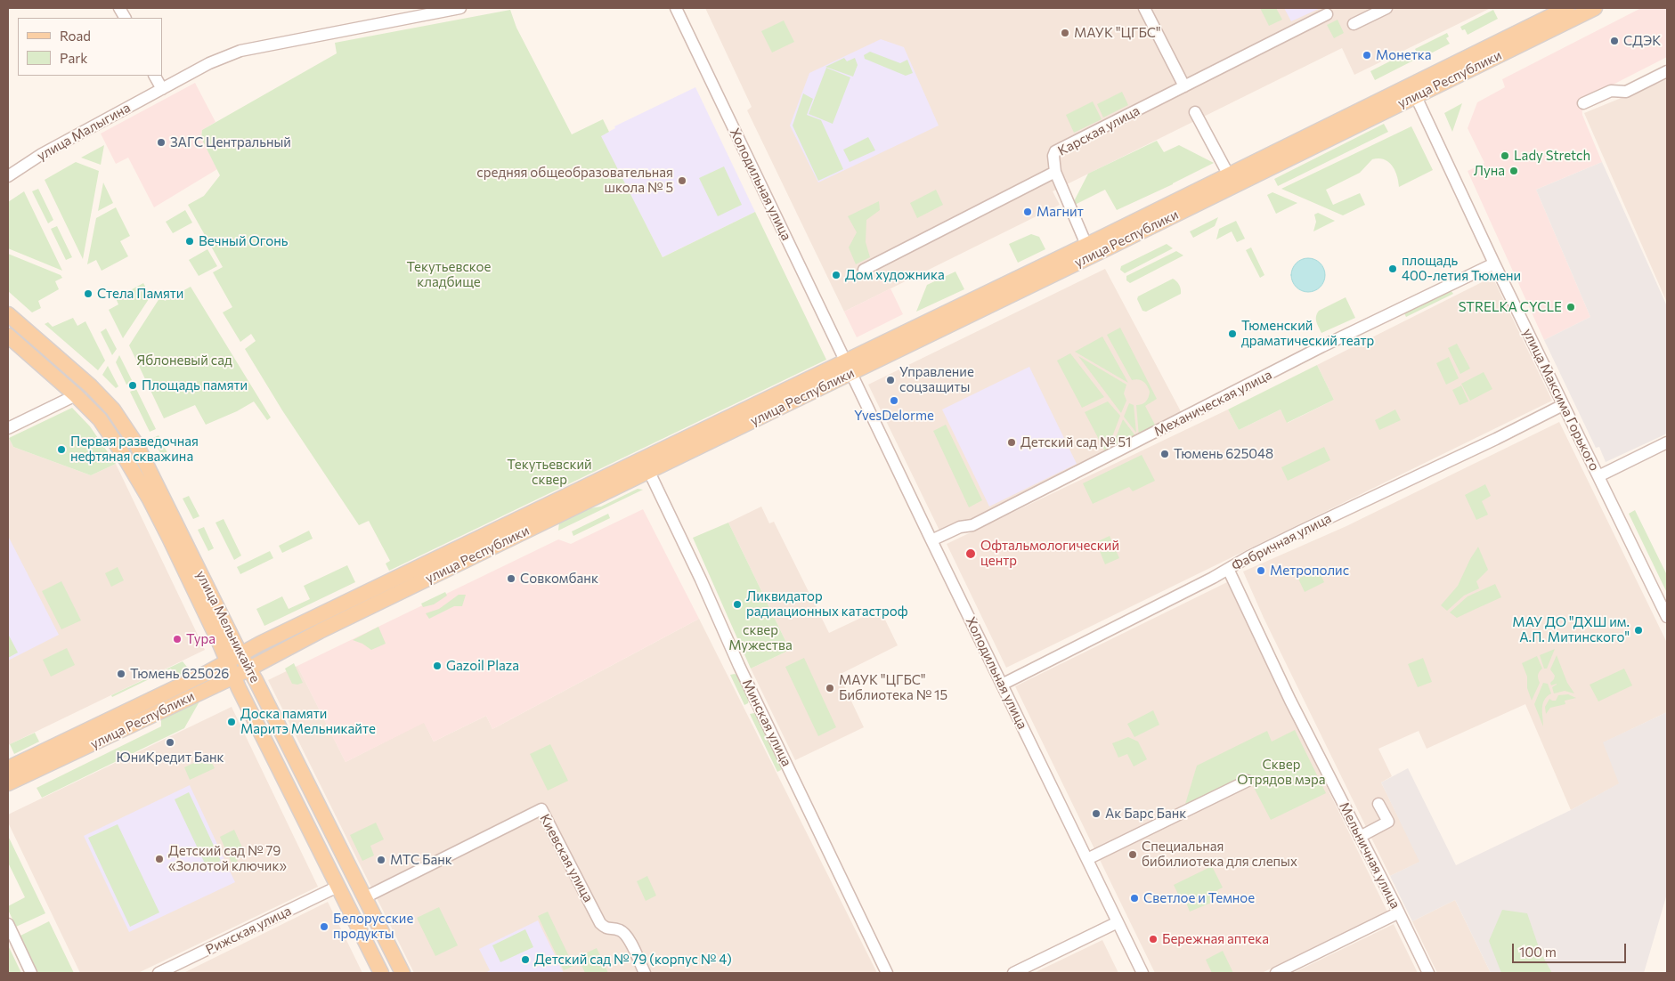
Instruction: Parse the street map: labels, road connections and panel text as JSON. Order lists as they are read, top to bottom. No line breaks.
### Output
{"streets":{"main road":["улица Республики","улица Мельникайте"],"street":["Карская улица","улица Малыгина","Холодильная улица","улица Максима Горького","Механическая улица","Фабричная улица","Минская улица","Мельничная улица","Киевская улица","Рижская улица"]},"crossings":[["улица Республики","Холодильная улица"],["улица Республики","улица Максима Горького"],["улица Республики","улица Мельникайте"],["улица Республики","Минская улица"],["Холодильная улица","Механическая улица"],["Холодильная улица","Фабричная улица"],["улица Максима Горького","Механическая улица"],["улица Максима Горького","Фабричная улица"],["Фабричная улица","Мельничная улица"],["улица Мельникайте","Киевская улица"],["улица Мельникайте","Рижская улица"]],"parks":["Текутьевское кладбище","Яблоневый сад","Текутьевский сквер","сквер Мужества","Сквер Отрядов мэра"],"places":["МАУК \"ЦГБС\"","СДЭК","Монетка","ЗАГС Центральный","Lady Stretch","Луна","средняя общеобразовательная школа № 5","Магнит","Вечный Огонь","площадь 400-летия Тюмени","Дом художника","Стела Памяти","STRELKA CYCLE","Тюменский драматический театр","Управление соцзащиты","Площадь памяти","YvesDelorme","Детский сад № 51","Первая разведочная нефтяная скважина","Тюмень 625048","Офтальмологический центр","Метрополис","Совкомбанк","Ликвидатор радиационных катастроф","МАУ ДО \"ДХШ им. А.П. Митинского\"","Тура","Gazoil Plaza","Тюмень 625026","МАУК \"ЦГБС\" Библиотека № 15","Доска памяти Маритэ Мельникайте","ЮниКредит Банк","Ак Барс Банк","Специальная бибилиотека для слепых","Детский сад № 79 «Золотой ключик»","МТС Банк","Светлое и Темное","Белорусские продукты","Бережная аптека","Детский сад № 79 (корпус № 4)"],"legend":["Road","Park"],"scale_bar":"100 m"}
